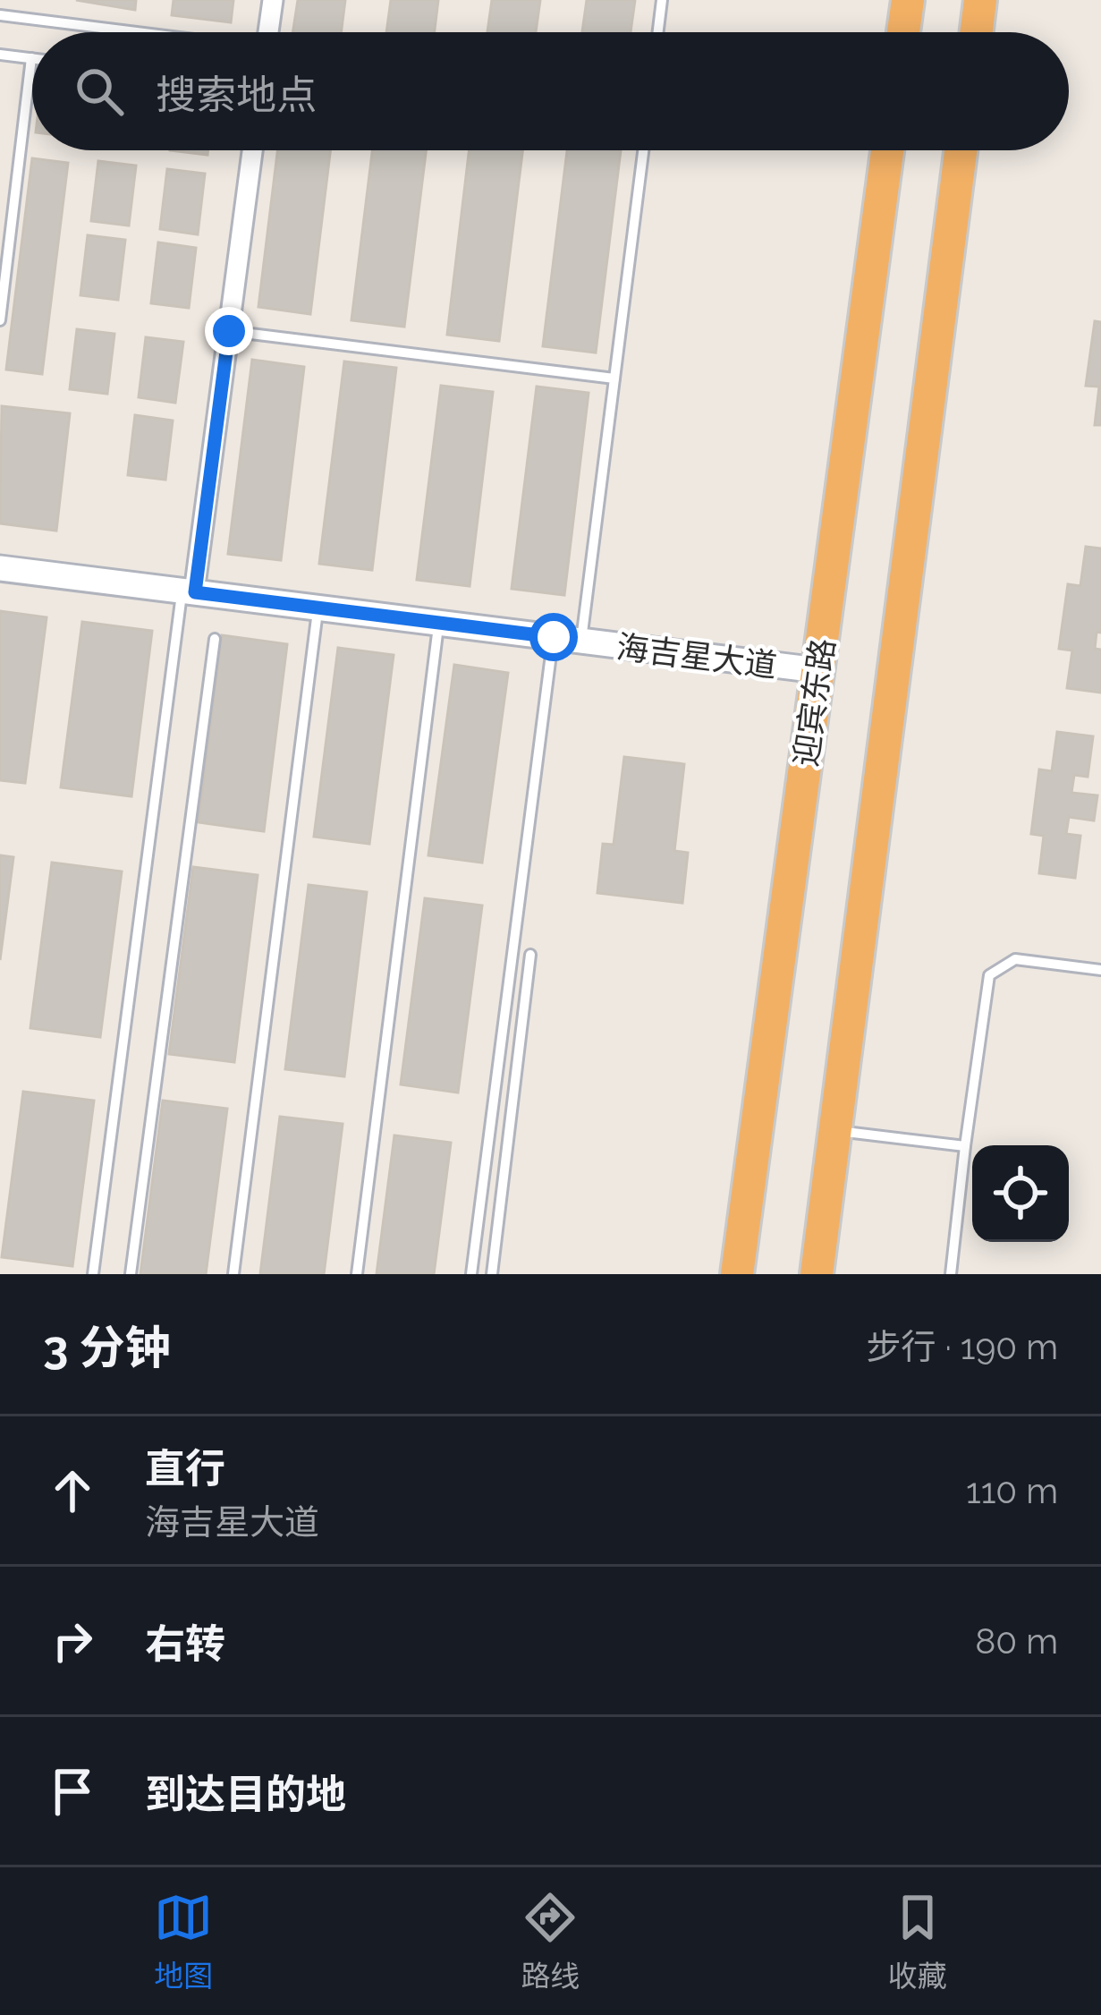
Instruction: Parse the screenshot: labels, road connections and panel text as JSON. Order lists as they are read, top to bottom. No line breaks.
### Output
{"streets":{"highway":["迎宾东路"],"street":["海吉星大道"]},"crossings":[["海吉星大道","迎宾东路"]],"page":{"search":"搜索地点","heading":["3 分钟","步行 · 190 m"],"list":[["直行","海吉星大道","110 m"],["右转","80 m"],"到达目的地"],"nav":["地图","路线","收藏"]}}
